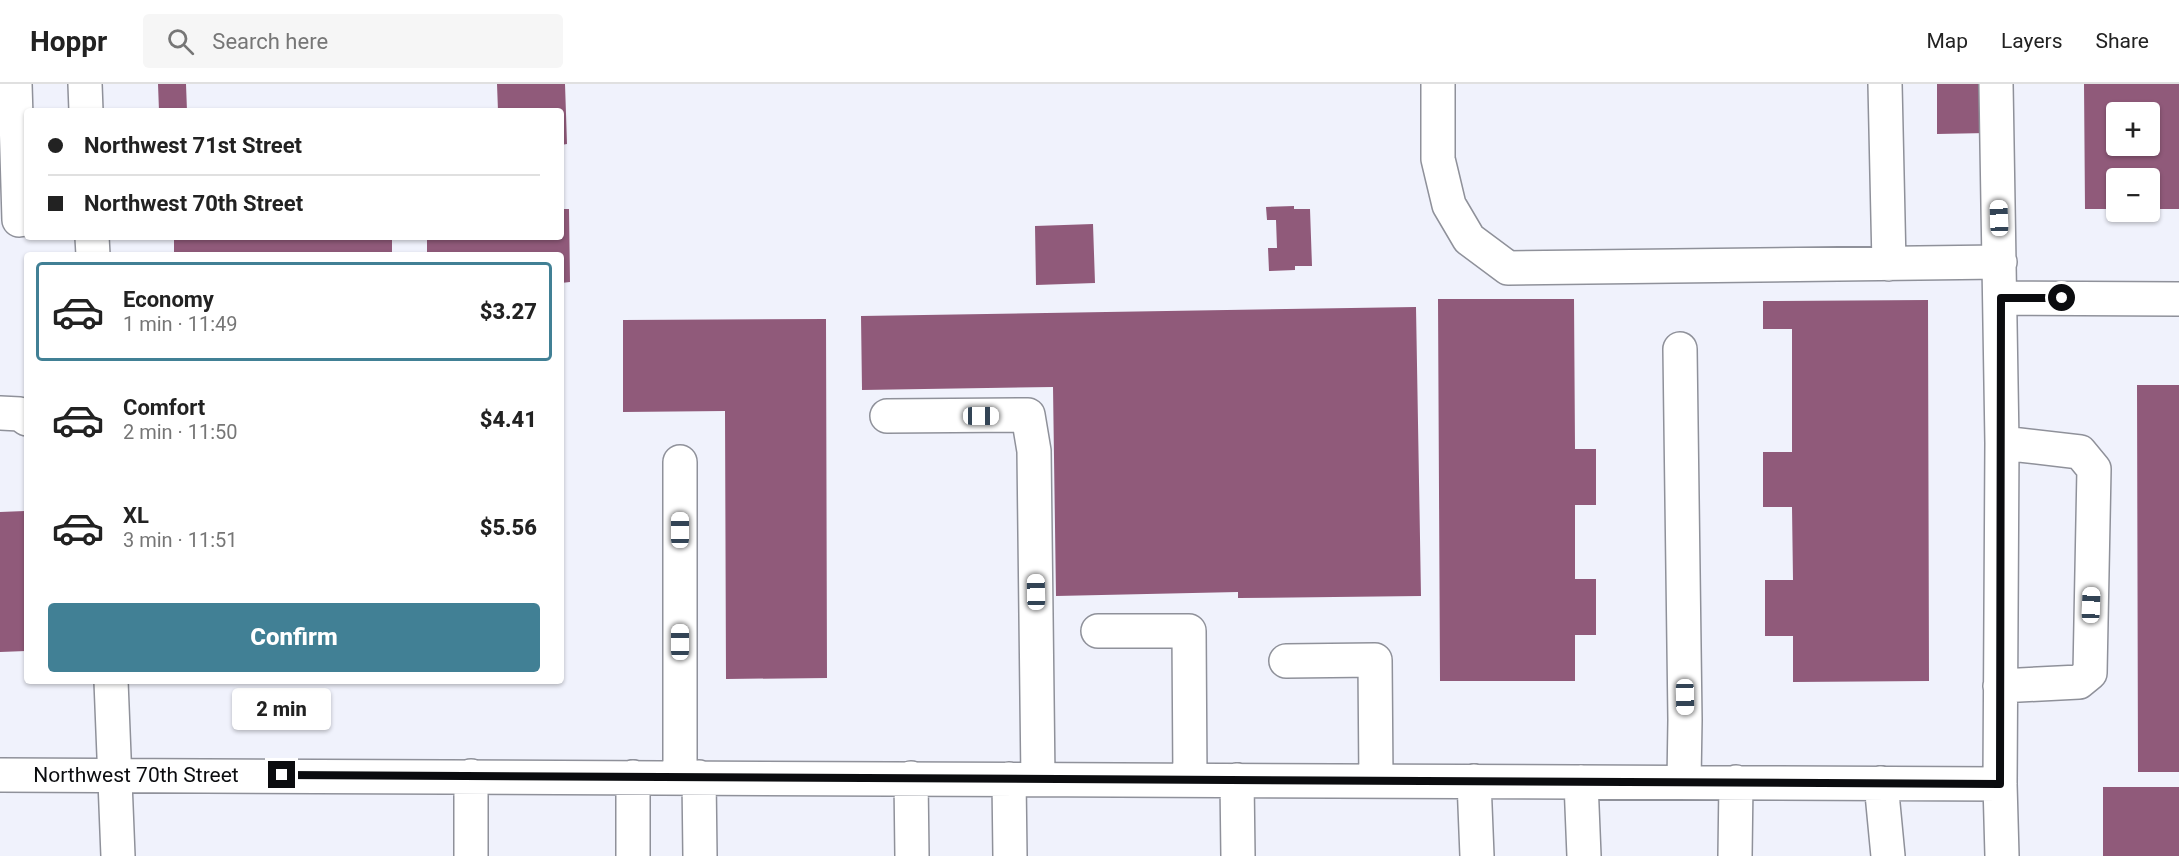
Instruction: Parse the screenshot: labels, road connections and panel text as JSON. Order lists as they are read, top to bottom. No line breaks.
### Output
{"streets":{"street":["Northwest 70th Street"]},"page":{"header":"Hoppr","search":"Search here","nav":["Map","Layers","Share"],"map_buttons":["+","−"],"banner":["Northwest 71st Street","Northwest 70th Street"],"list":[{"name":"Economy","note":"1 min · 11:49","value":"$3.27"},{"name":"Comfort","note":"2 min · 11:50","value":"$4.41"},{"name":"XL","note":"3 min · 11:51","value":"$5.56"}],"buttons":"Confirm","bubble":"2 min"}}
